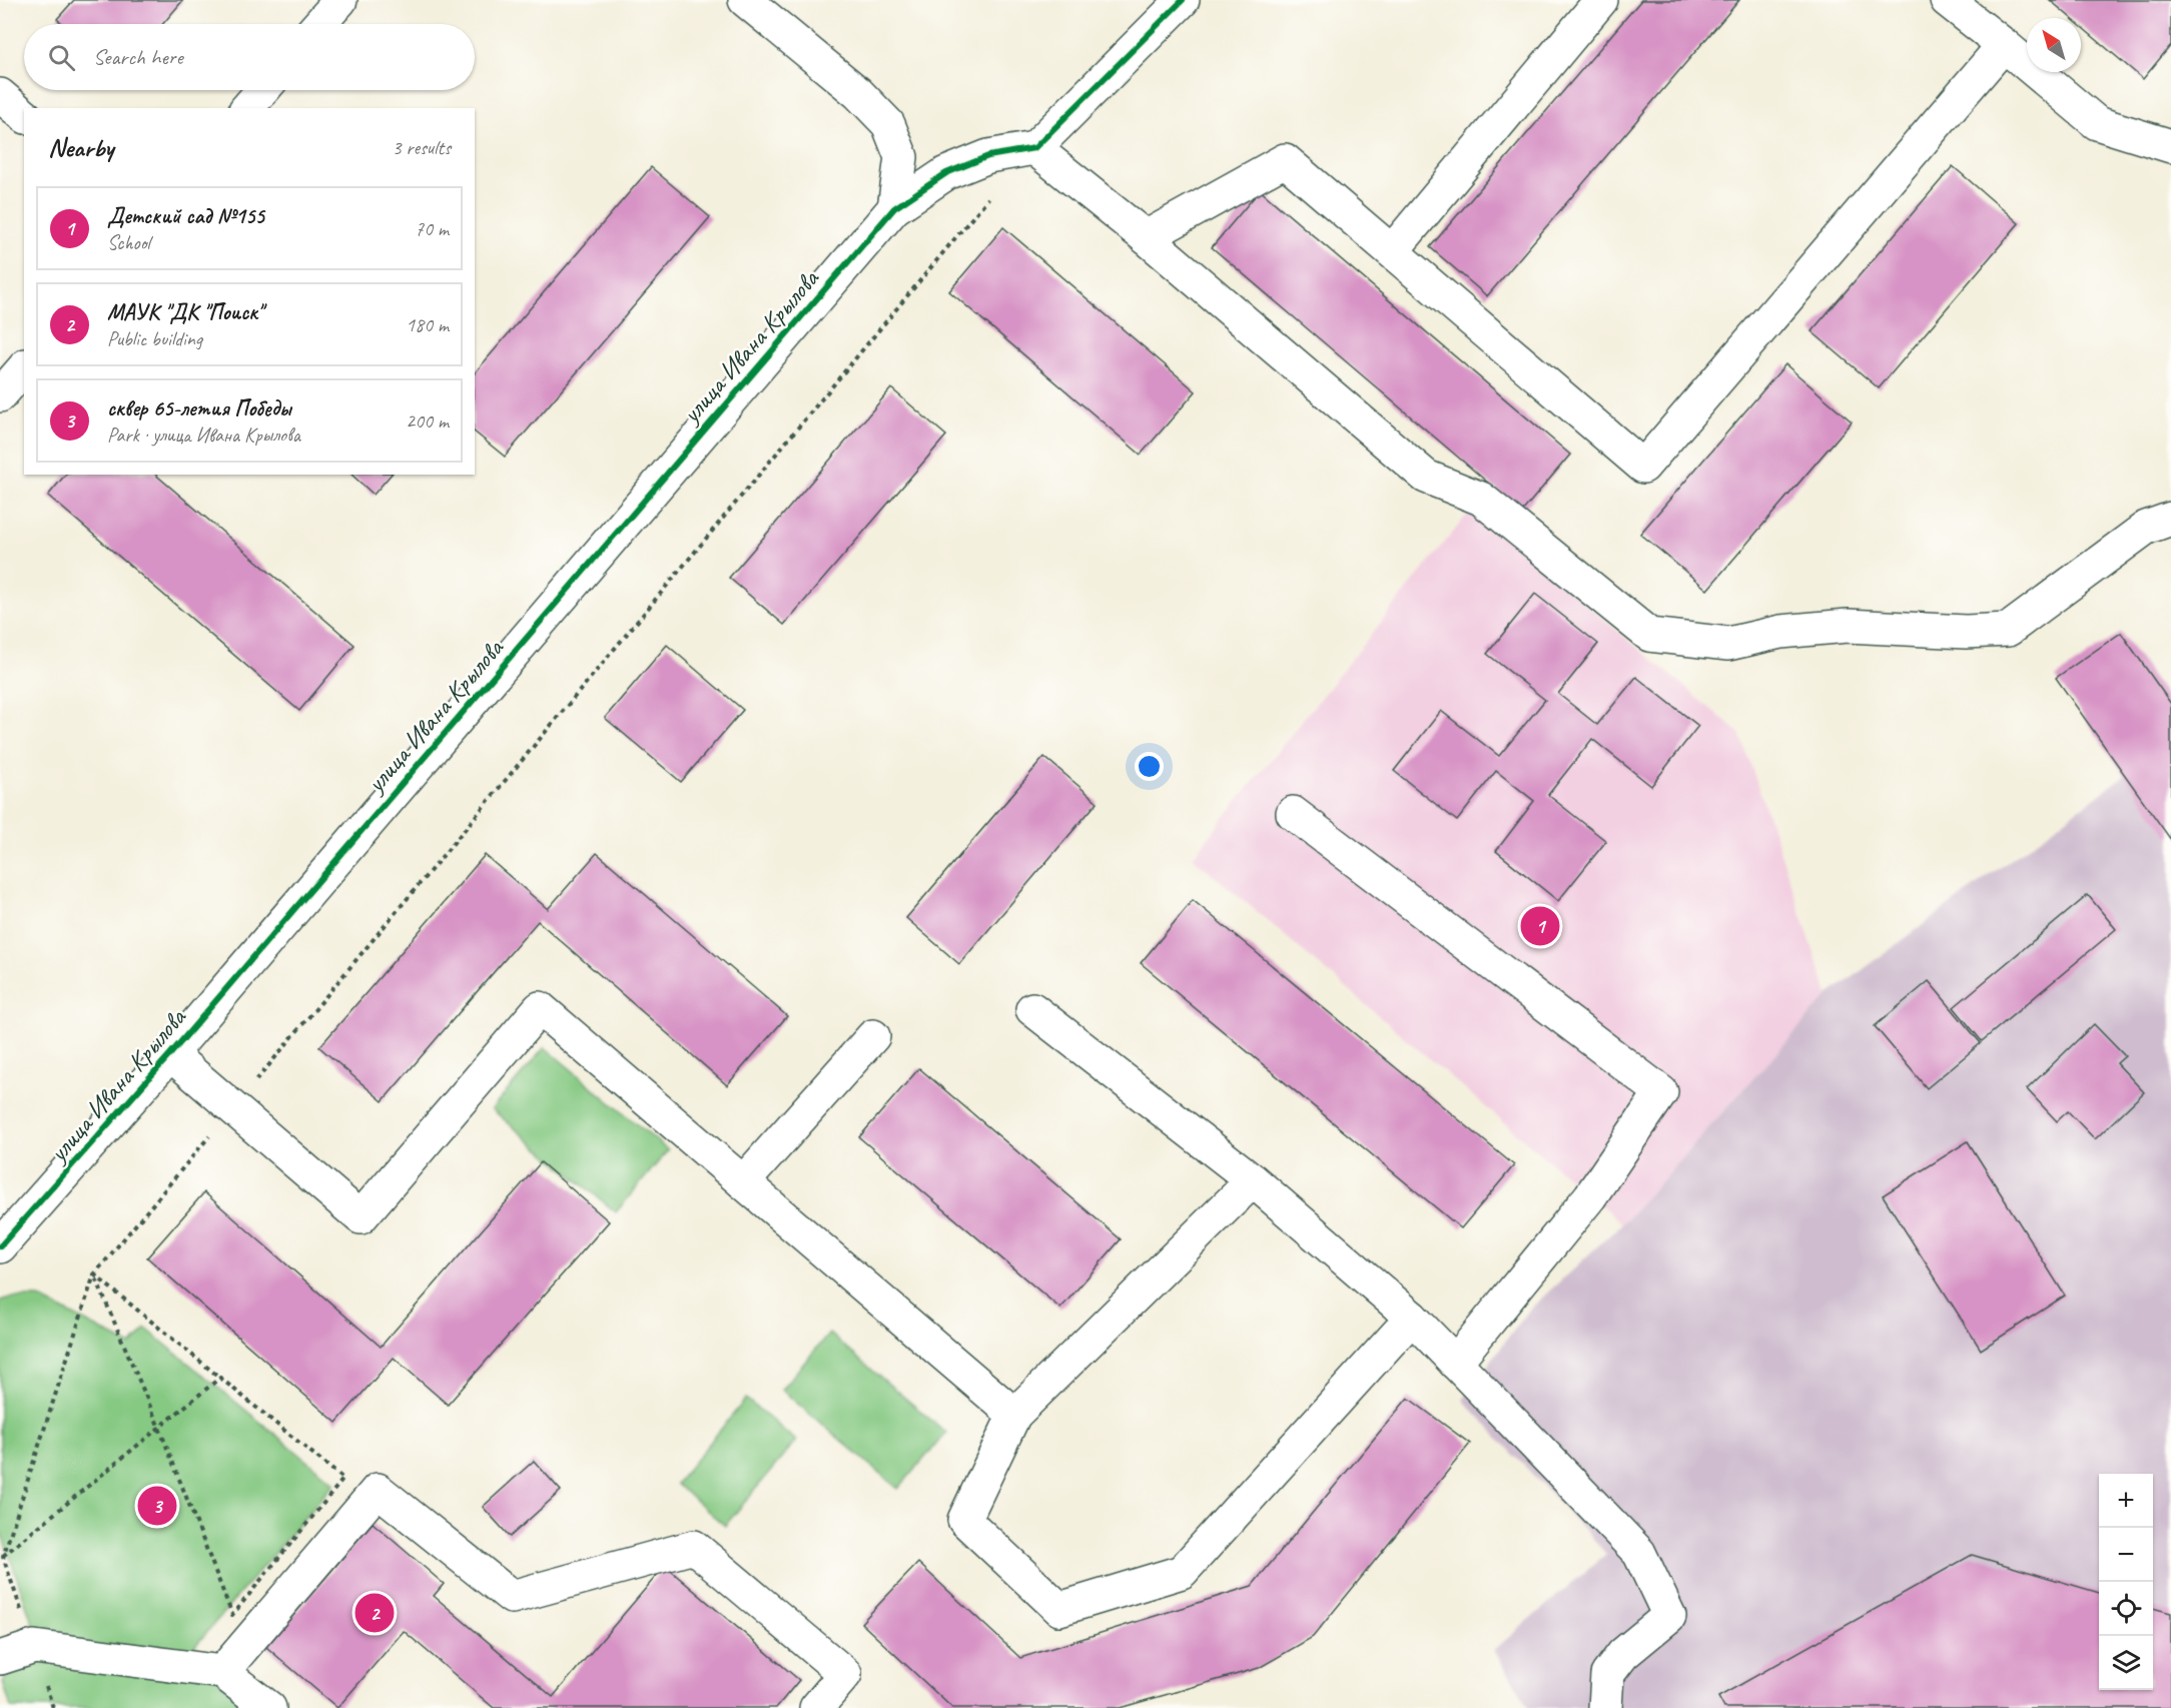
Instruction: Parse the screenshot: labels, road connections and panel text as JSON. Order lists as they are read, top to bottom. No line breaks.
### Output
{"streets":{"street":["улица Ивана Крылова"]},"north":"top left","page":{"search":"Search here","heading":["Nearby","3 results"],"list":[{"mark":"1","name":"Детский сад №155","note":"School","value":"70 m"},{"mark":"2","name":"МАУК \"ДК \"Поиск\"","note":"Public building","value":"180 m"},{"mark":"3","name":"сквер 65-летия Победы","note":"Park · улица Ивана Крылова","value":"200 m"}],"pins":["1","3","2"],"map_buttons":["+","−"]}}
